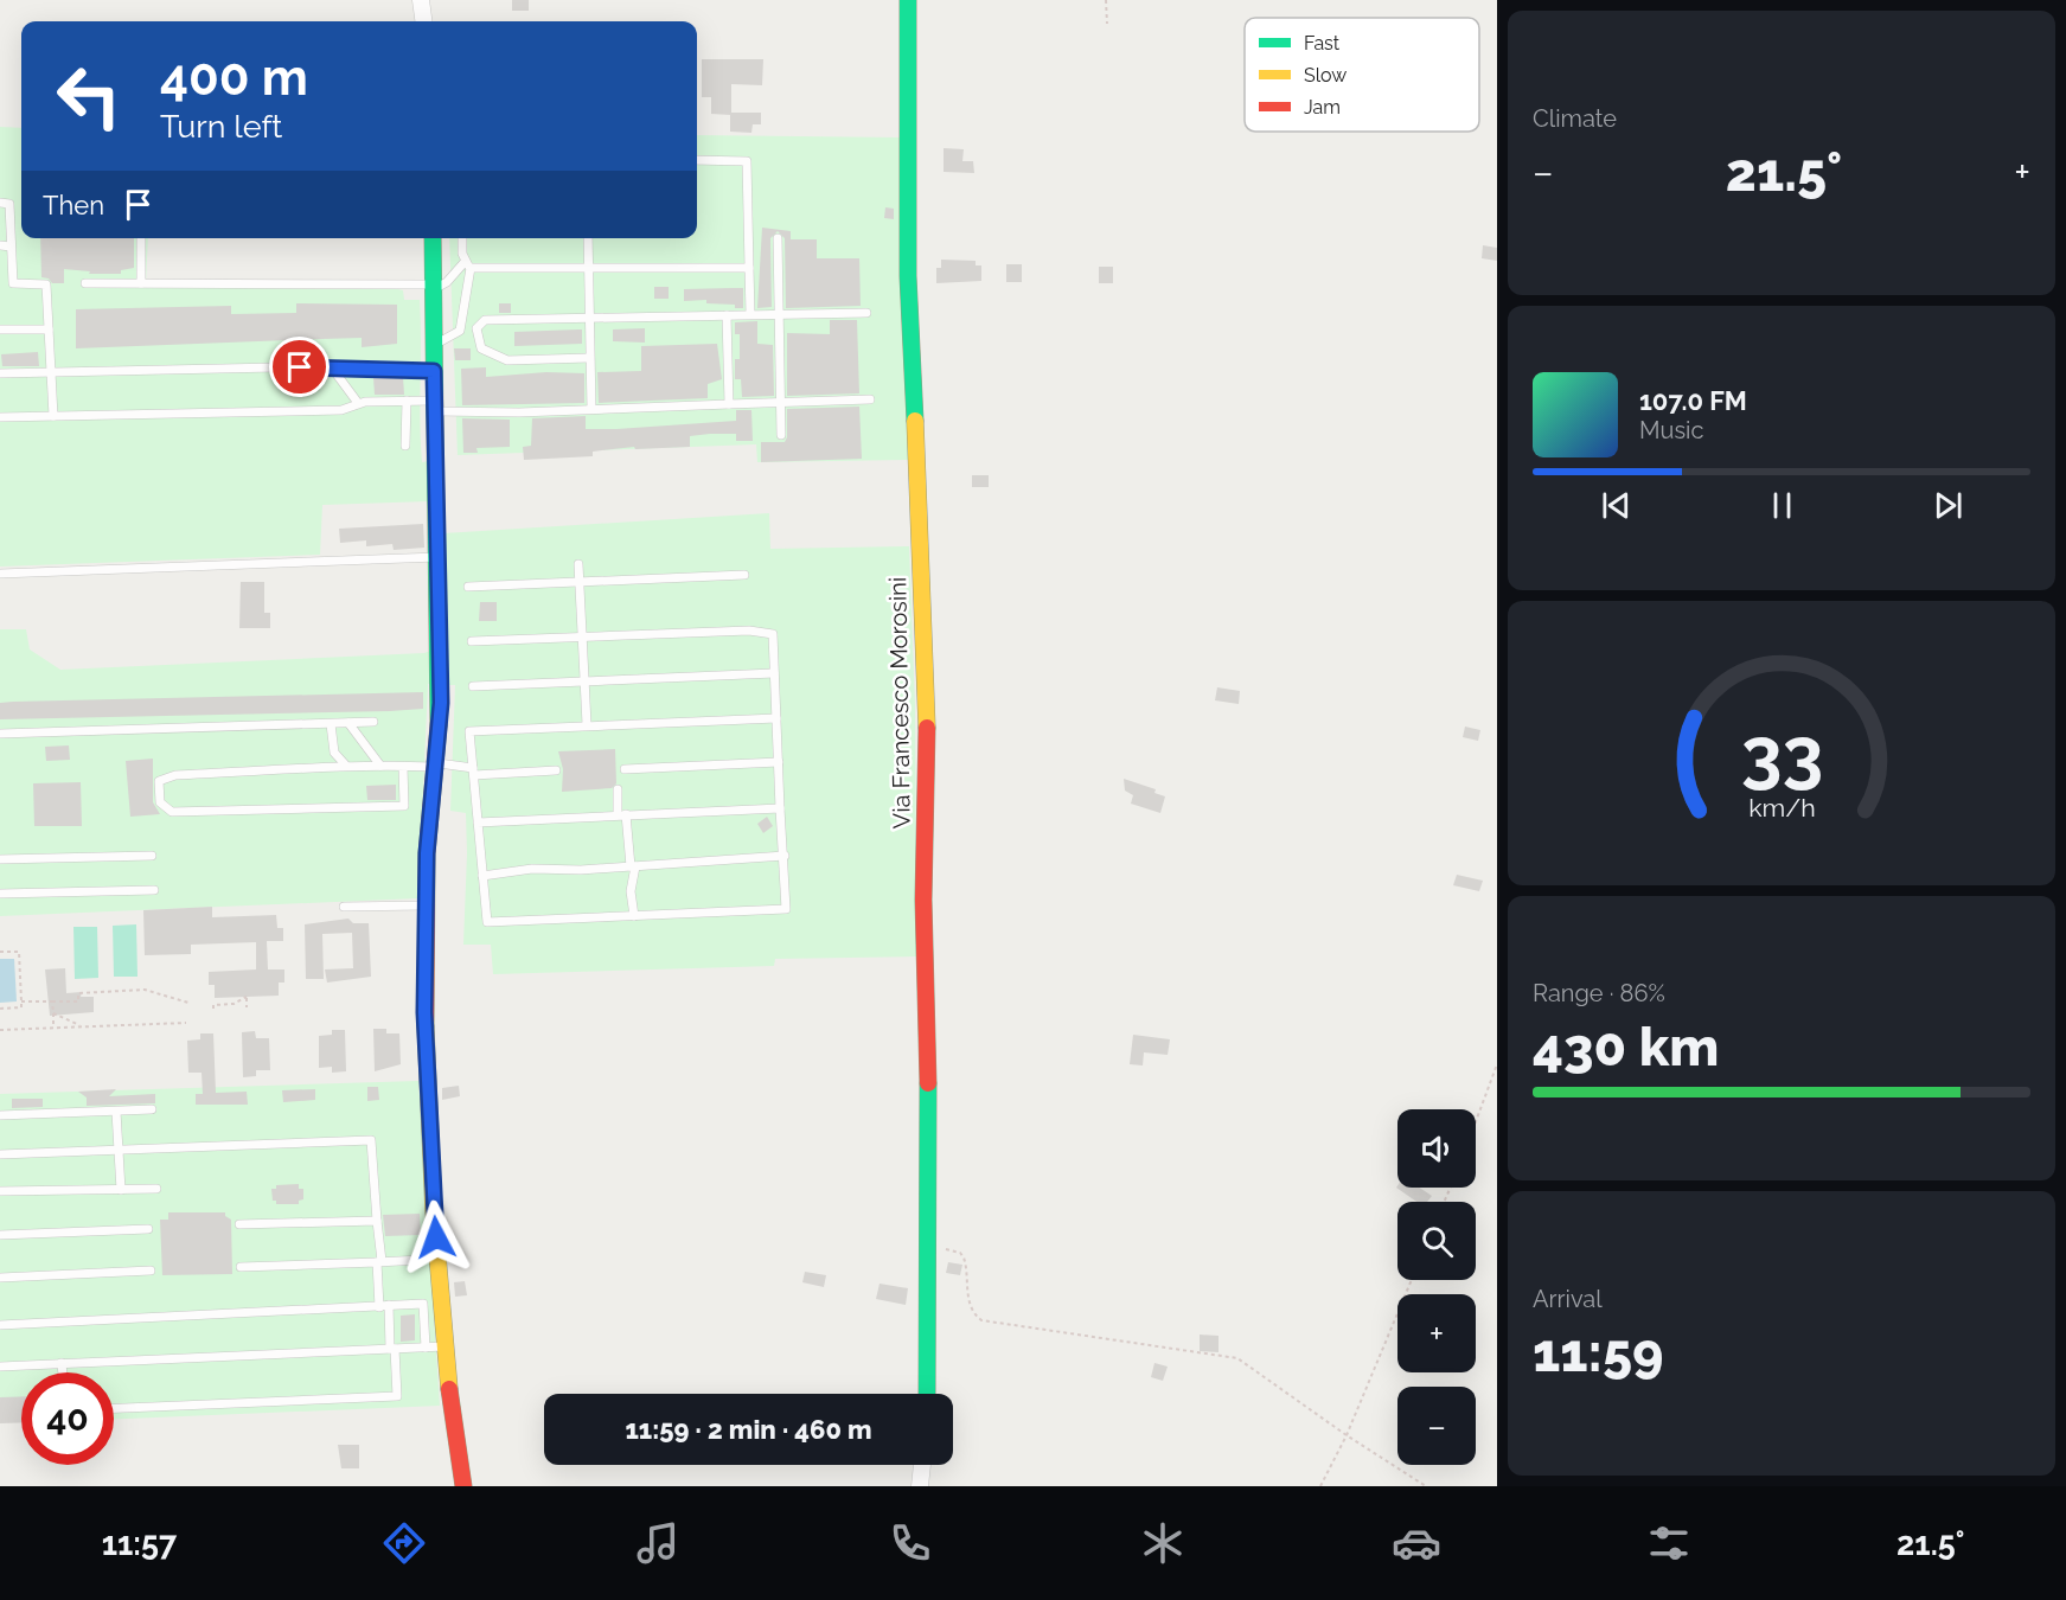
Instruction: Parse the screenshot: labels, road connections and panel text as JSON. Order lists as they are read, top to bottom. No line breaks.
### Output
{"streets":{"street":["Via Francesco Morosini"]},"legend":["Fast","Slow","Jam"],"page":{"tile":["Climate",["Range · 86%","430 km"],["Arrival","11:59"]],"turn":["400 m","Turn left"],"heat":["−","21.5°","+"],"then":"Then","song":["107.0 FM","Music"],"map_buttons":["+","−"],"limit":"40","trip":"11:59 · 2 min · 460 m","tabs":["11:57","21.5°"],"gauge":["33","km/h"]}}
